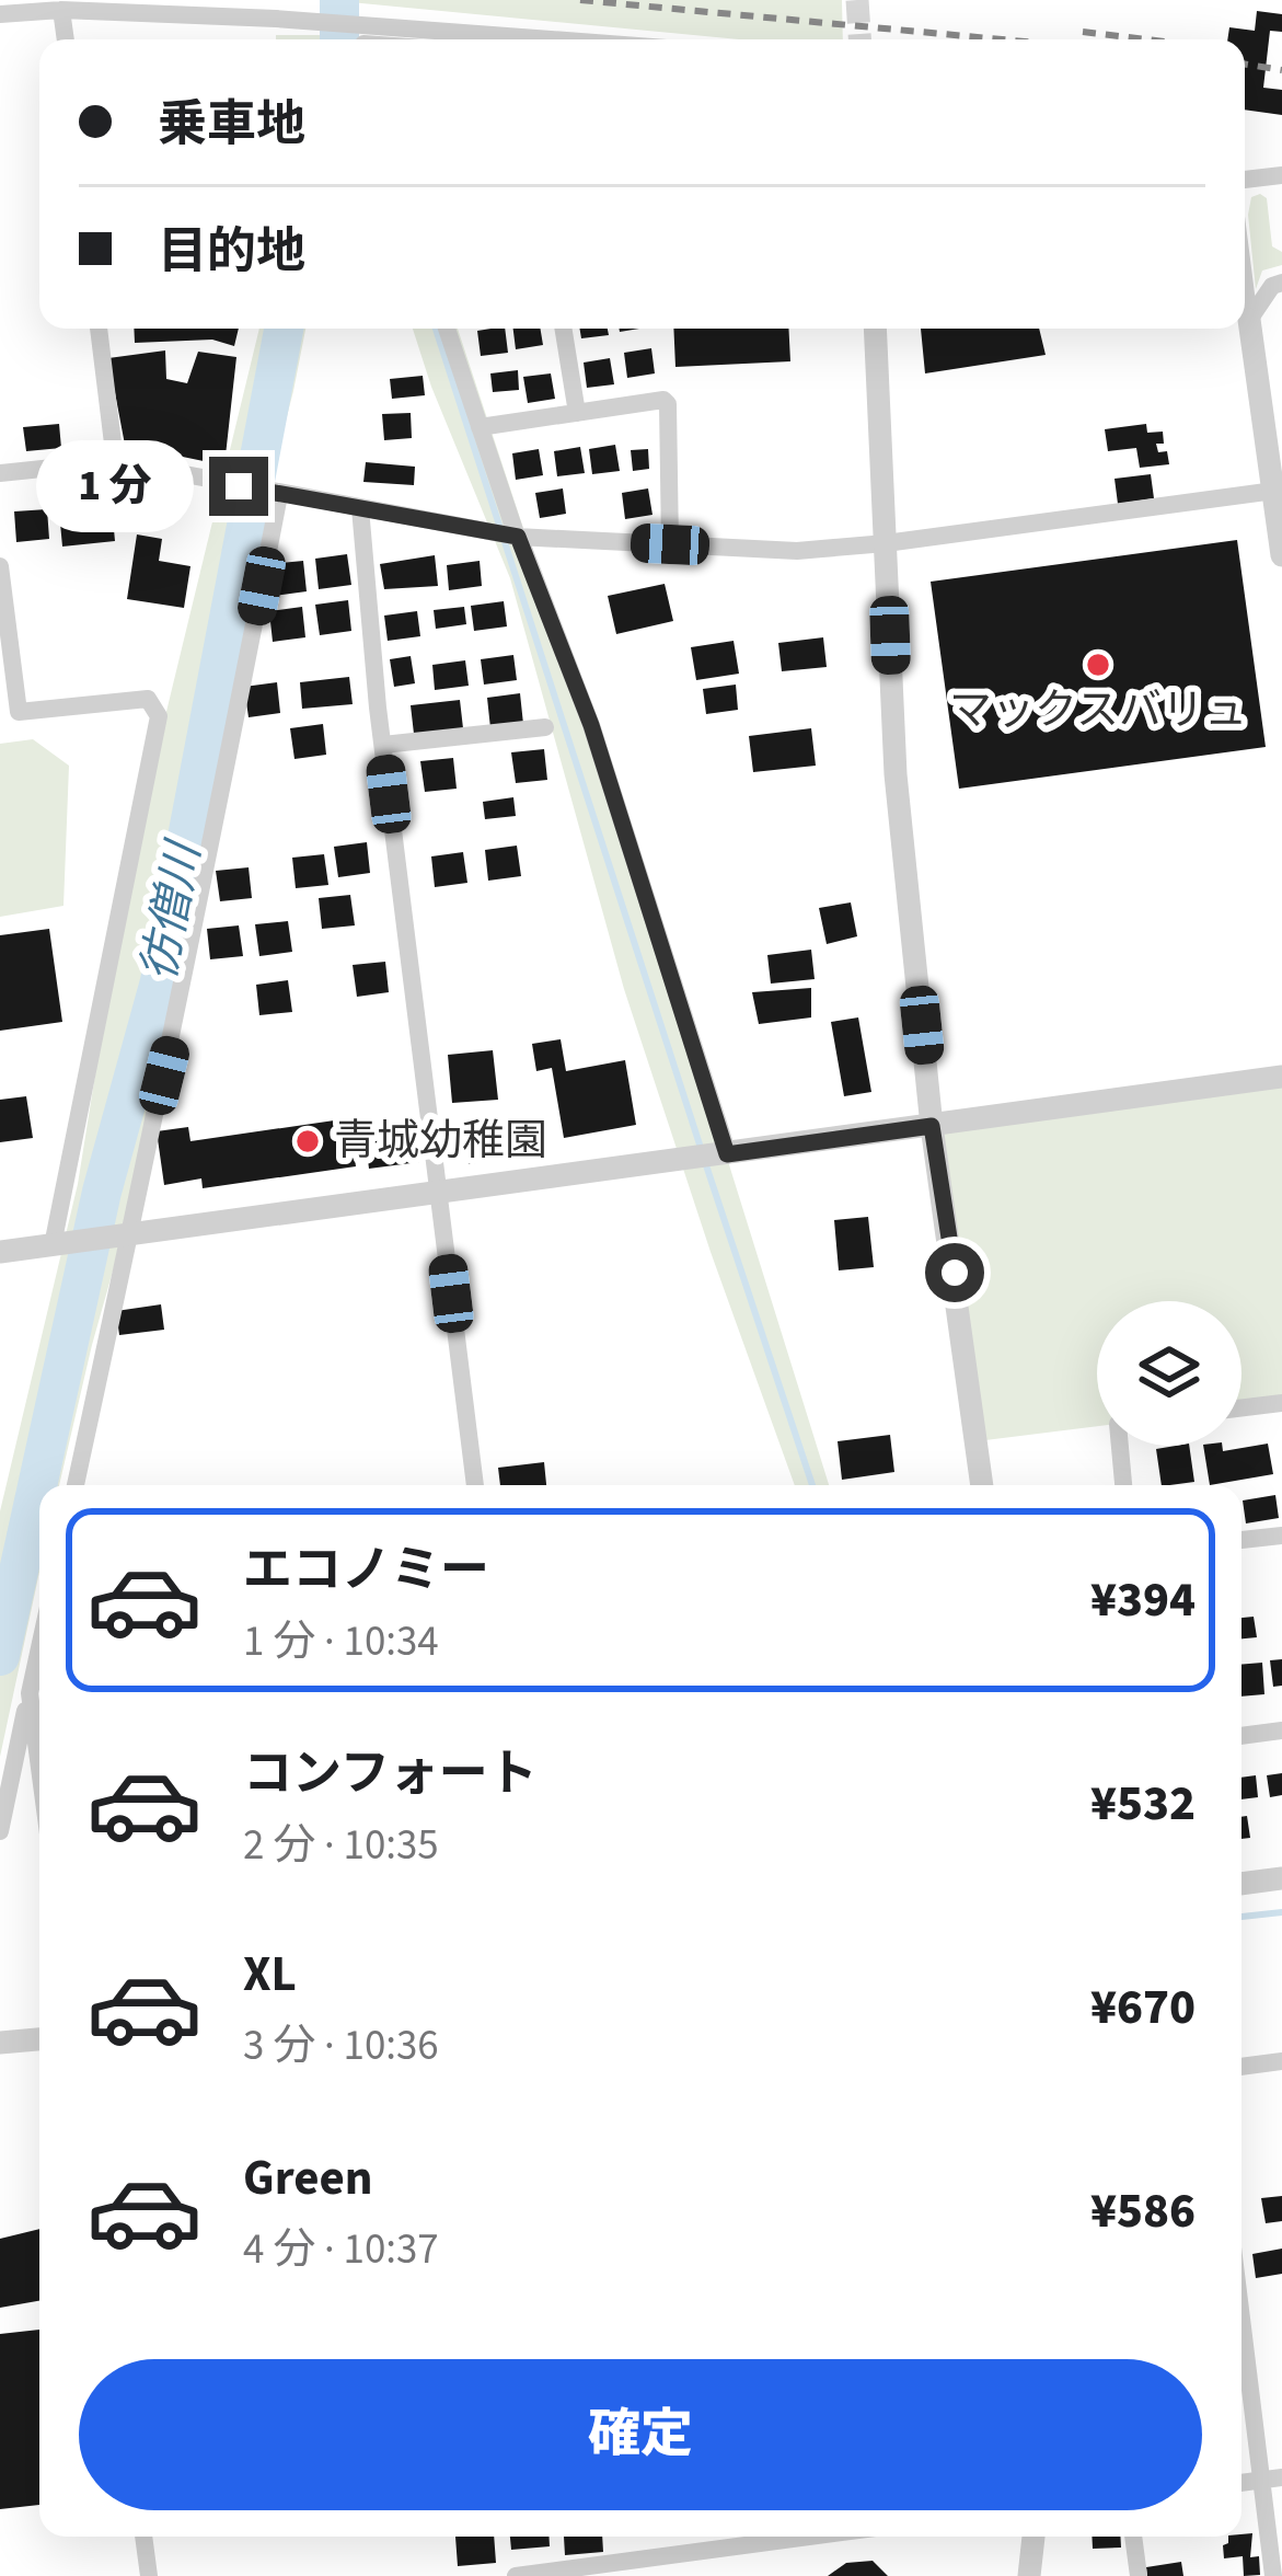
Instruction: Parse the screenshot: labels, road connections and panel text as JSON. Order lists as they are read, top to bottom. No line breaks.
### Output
{"water":["彷僧川"],"places":["マックスバリュ","青城幼稚園"],"page":{"banner":["乗車地","目的地"],"bubble":"1 分","list":[{"name":"エコノミー","note":"1 分 · 10:34","value":"¥394"},{"name":"コンフォート","note":"2 分 · 10:35","value":"¥532"},{"name":"XL","note":"3 分 · 10:36","value":"¥670"},{"name":"Green","note":"4 分 · 10:37","value":"¥586"}],"buttons":"確定"}}
